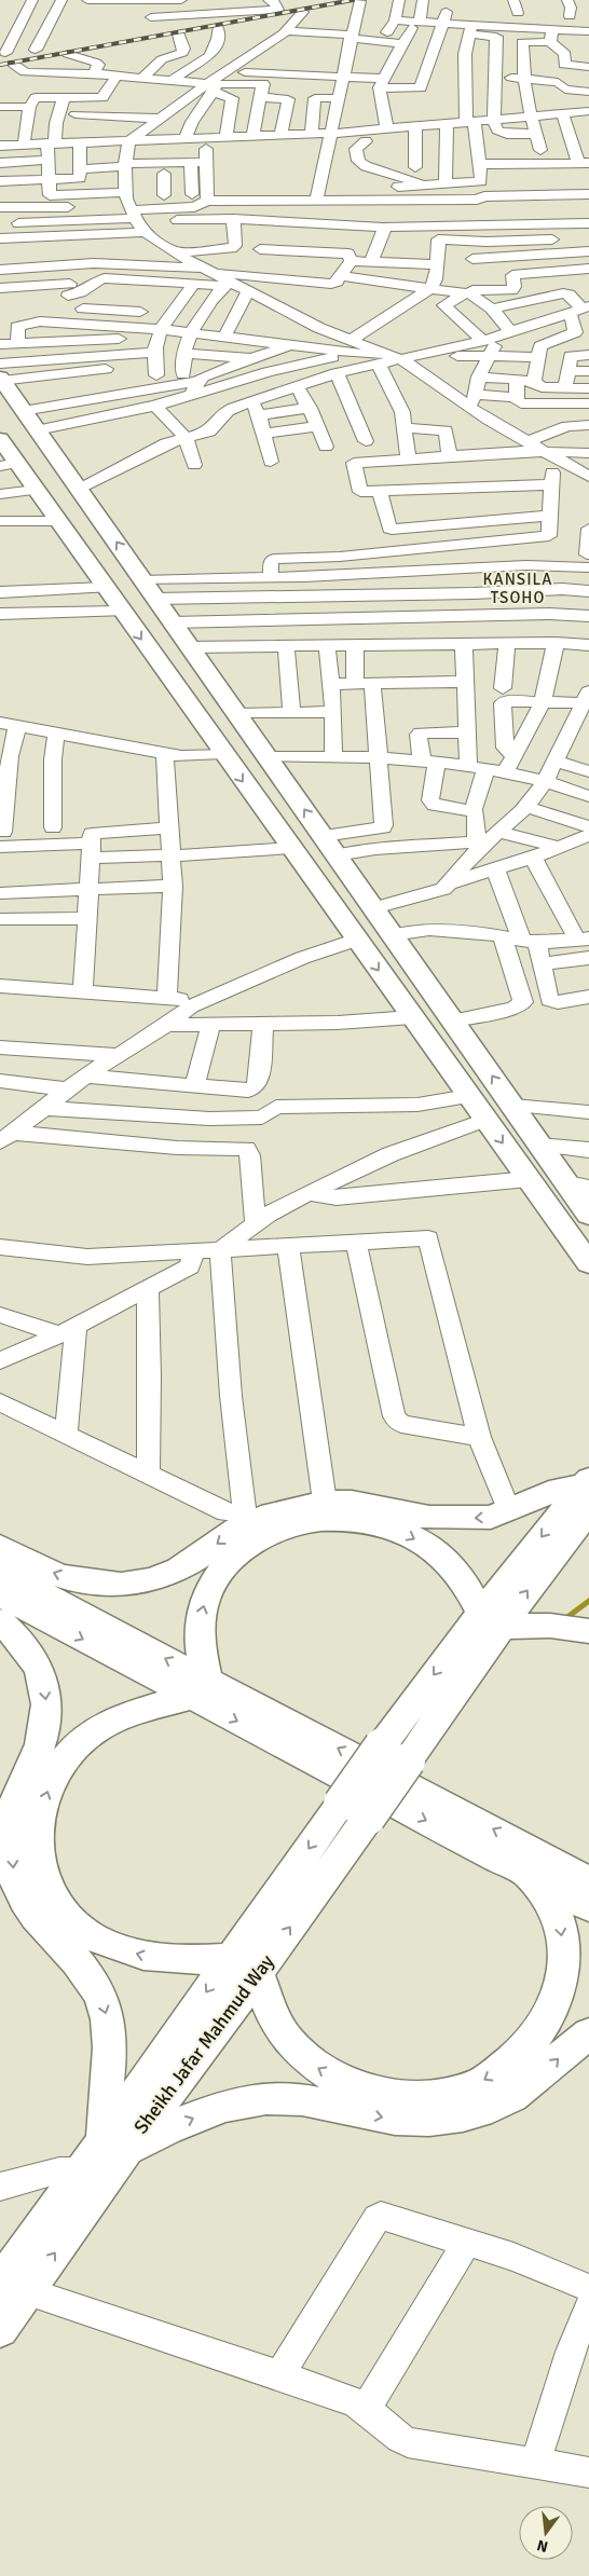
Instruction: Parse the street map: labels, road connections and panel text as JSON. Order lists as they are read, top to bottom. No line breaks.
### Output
{"streets":{"main road":["Sheikh Jafar Mahmud Way"]},"districts":["KANSILA TSOHO"],"north":"bottom"}
